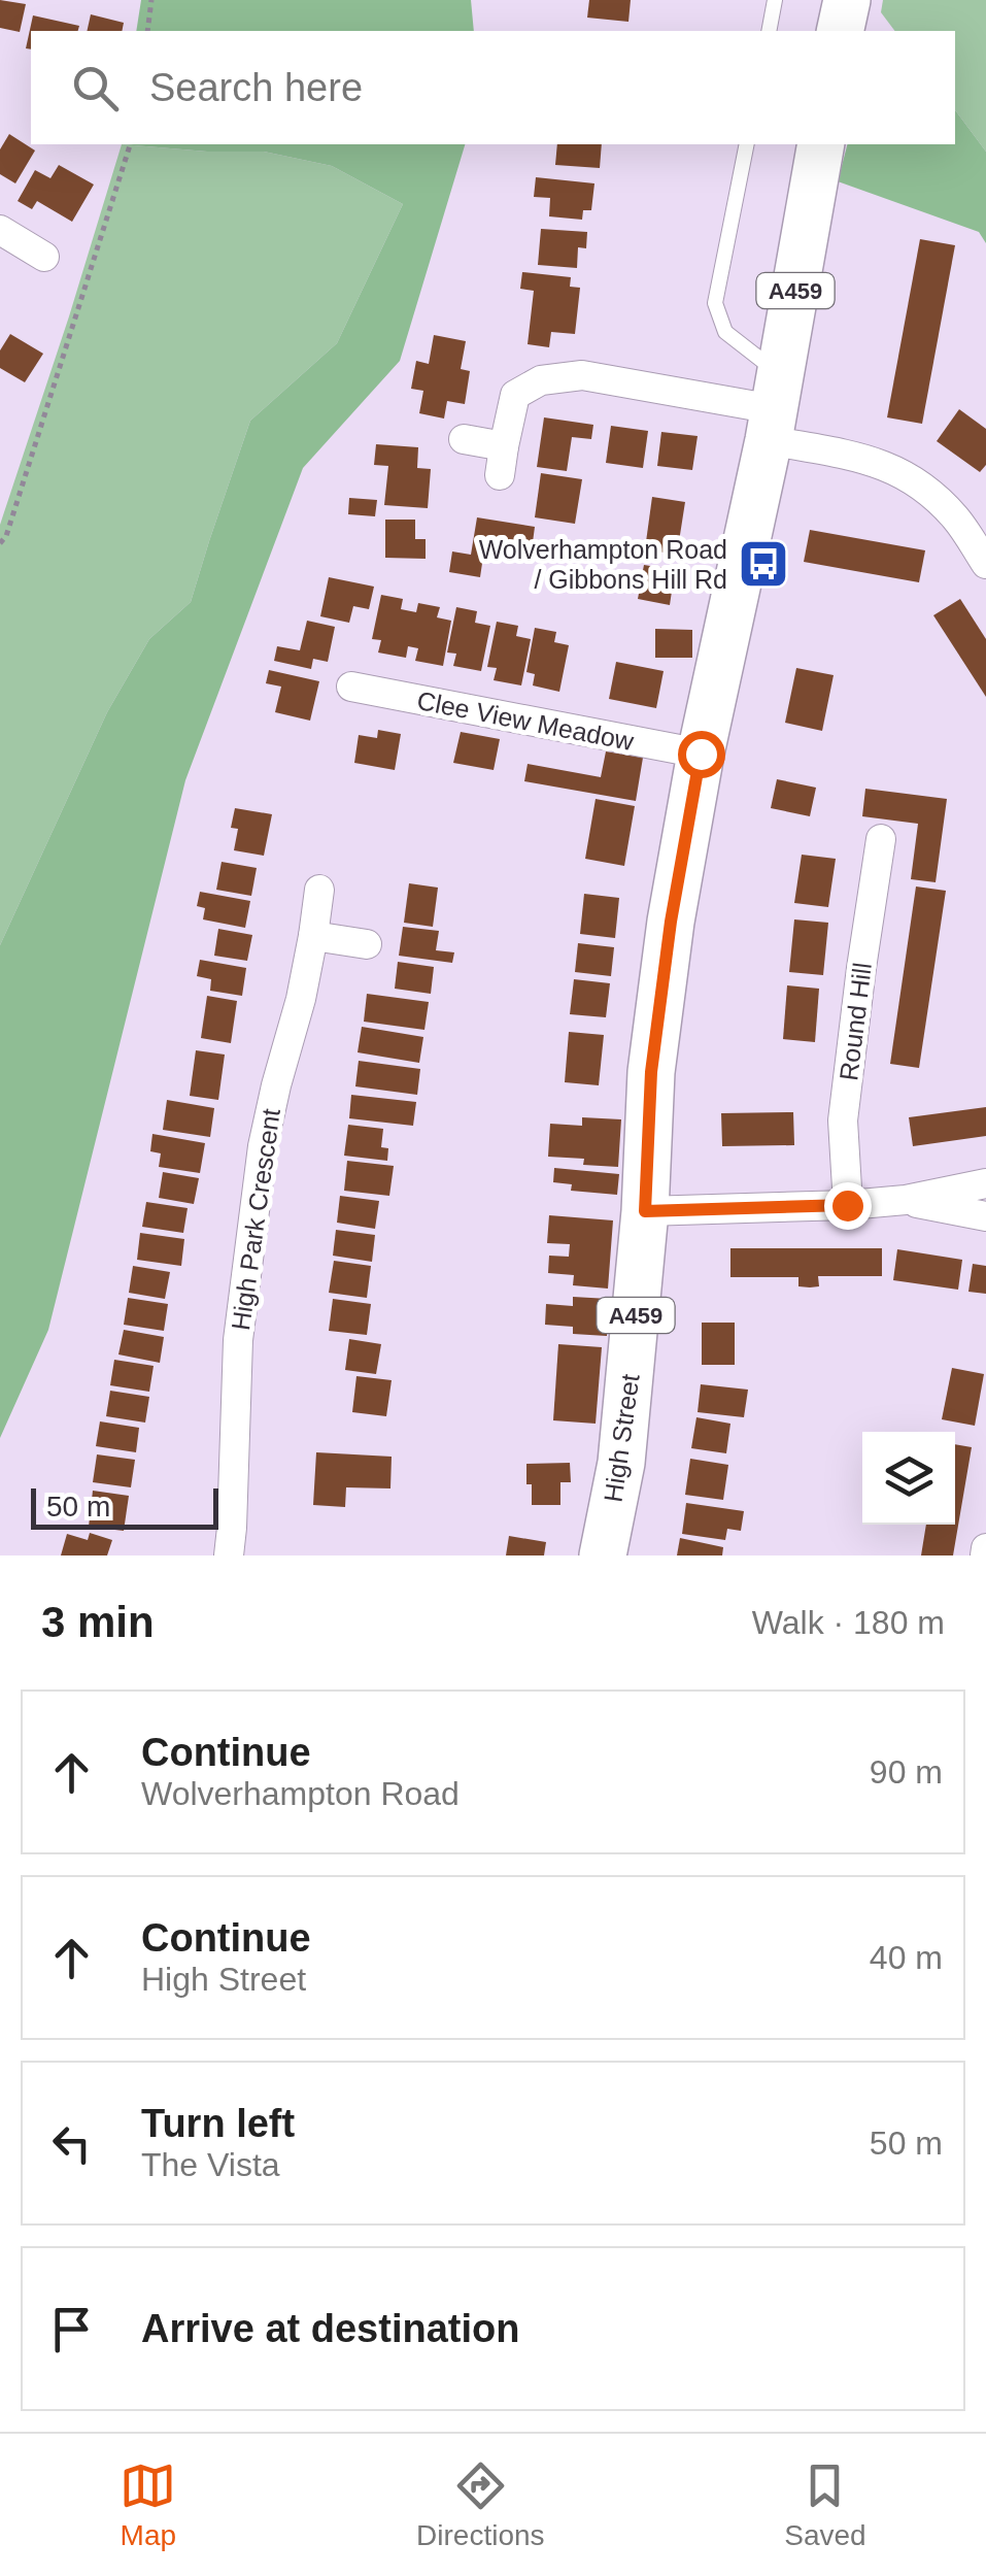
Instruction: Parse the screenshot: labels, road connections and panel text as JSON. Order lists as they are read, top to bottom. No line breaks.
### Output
{"streets":{"main road":["A459","High Street"],"street":["Clee View Meadow","Round Hill","High Park Crescent"]},"crossings":[["A459","Clee View Meadow"],["A459","High Street"],["Clee View Meadow","High Street"]],"places":{"bus stop":["Wolverhampton Road / Gibbons Hill Rd"]},"scale_bar":"50 m","page":{"search":"Search here","scale":"50 m","heading":["3 min","Walk · 180 m"],"list":[["Continue","Wolverhampton Road","90 m"],["Continue","High Street","40 m"],["Turn left","The Vista","50 m"],"Arrive at destination"],"nav":["Map","Directions","Saved"]}}
